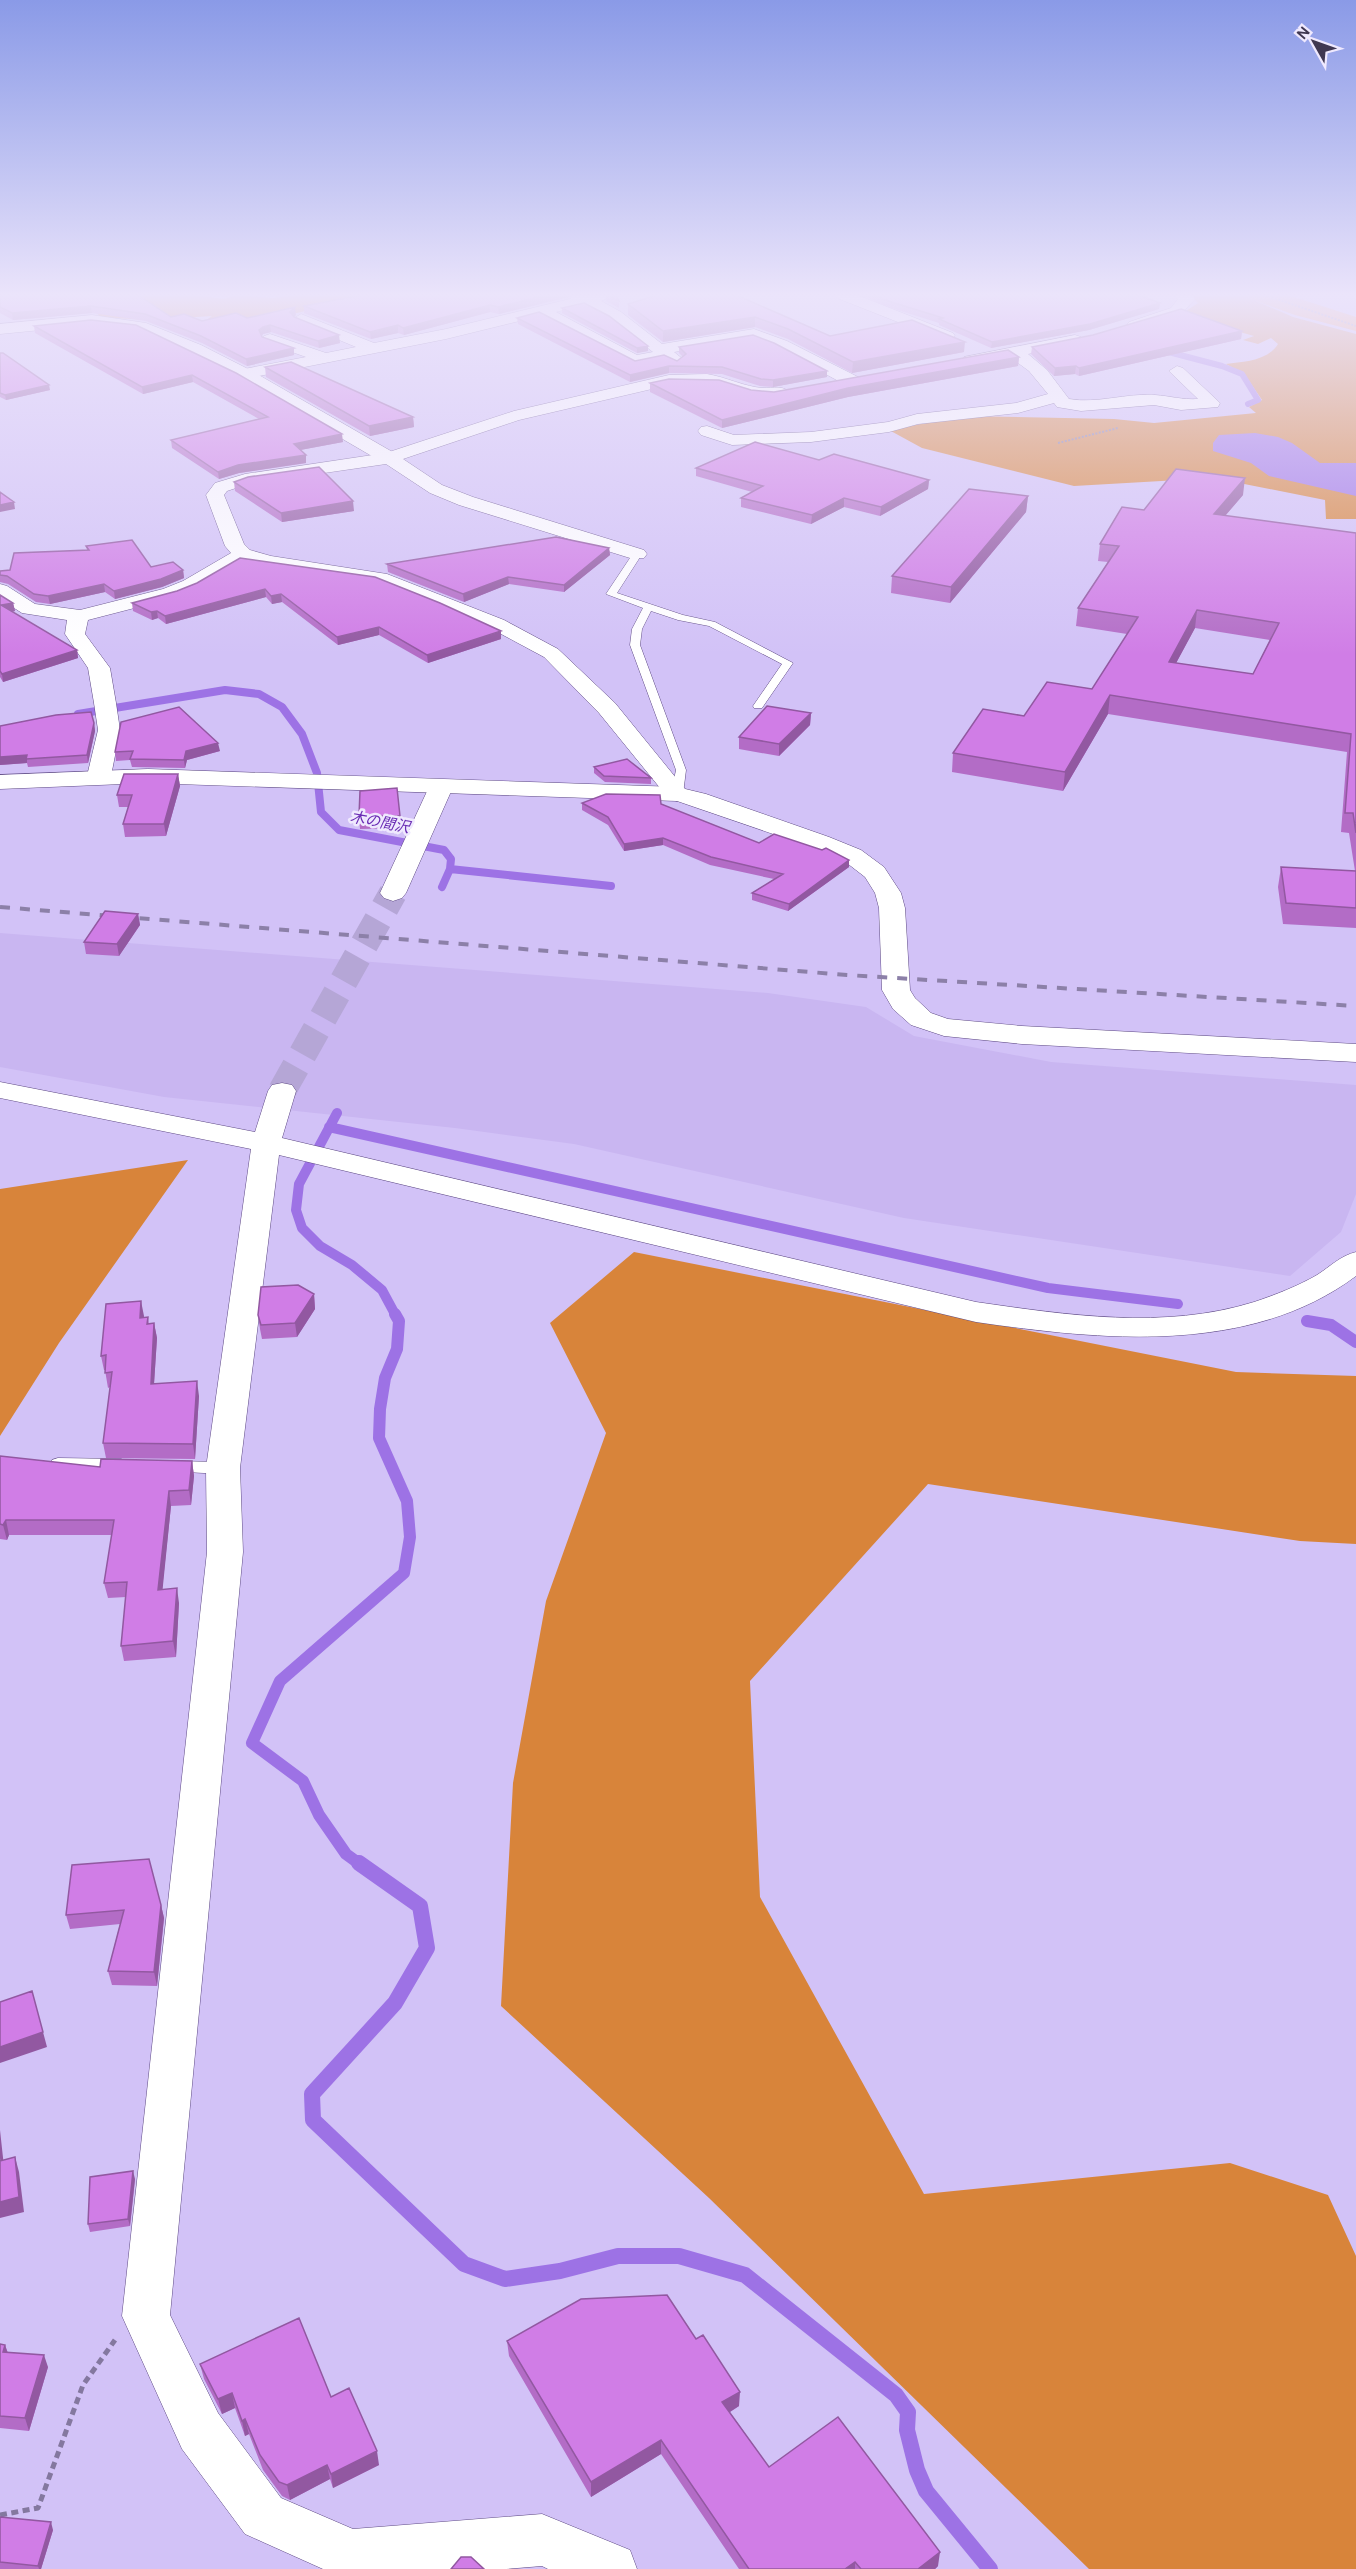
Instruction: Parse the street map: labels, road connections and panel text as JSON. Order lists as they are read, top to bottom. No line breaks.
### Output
{"water":["木の間沢"],"north":"top left"}
